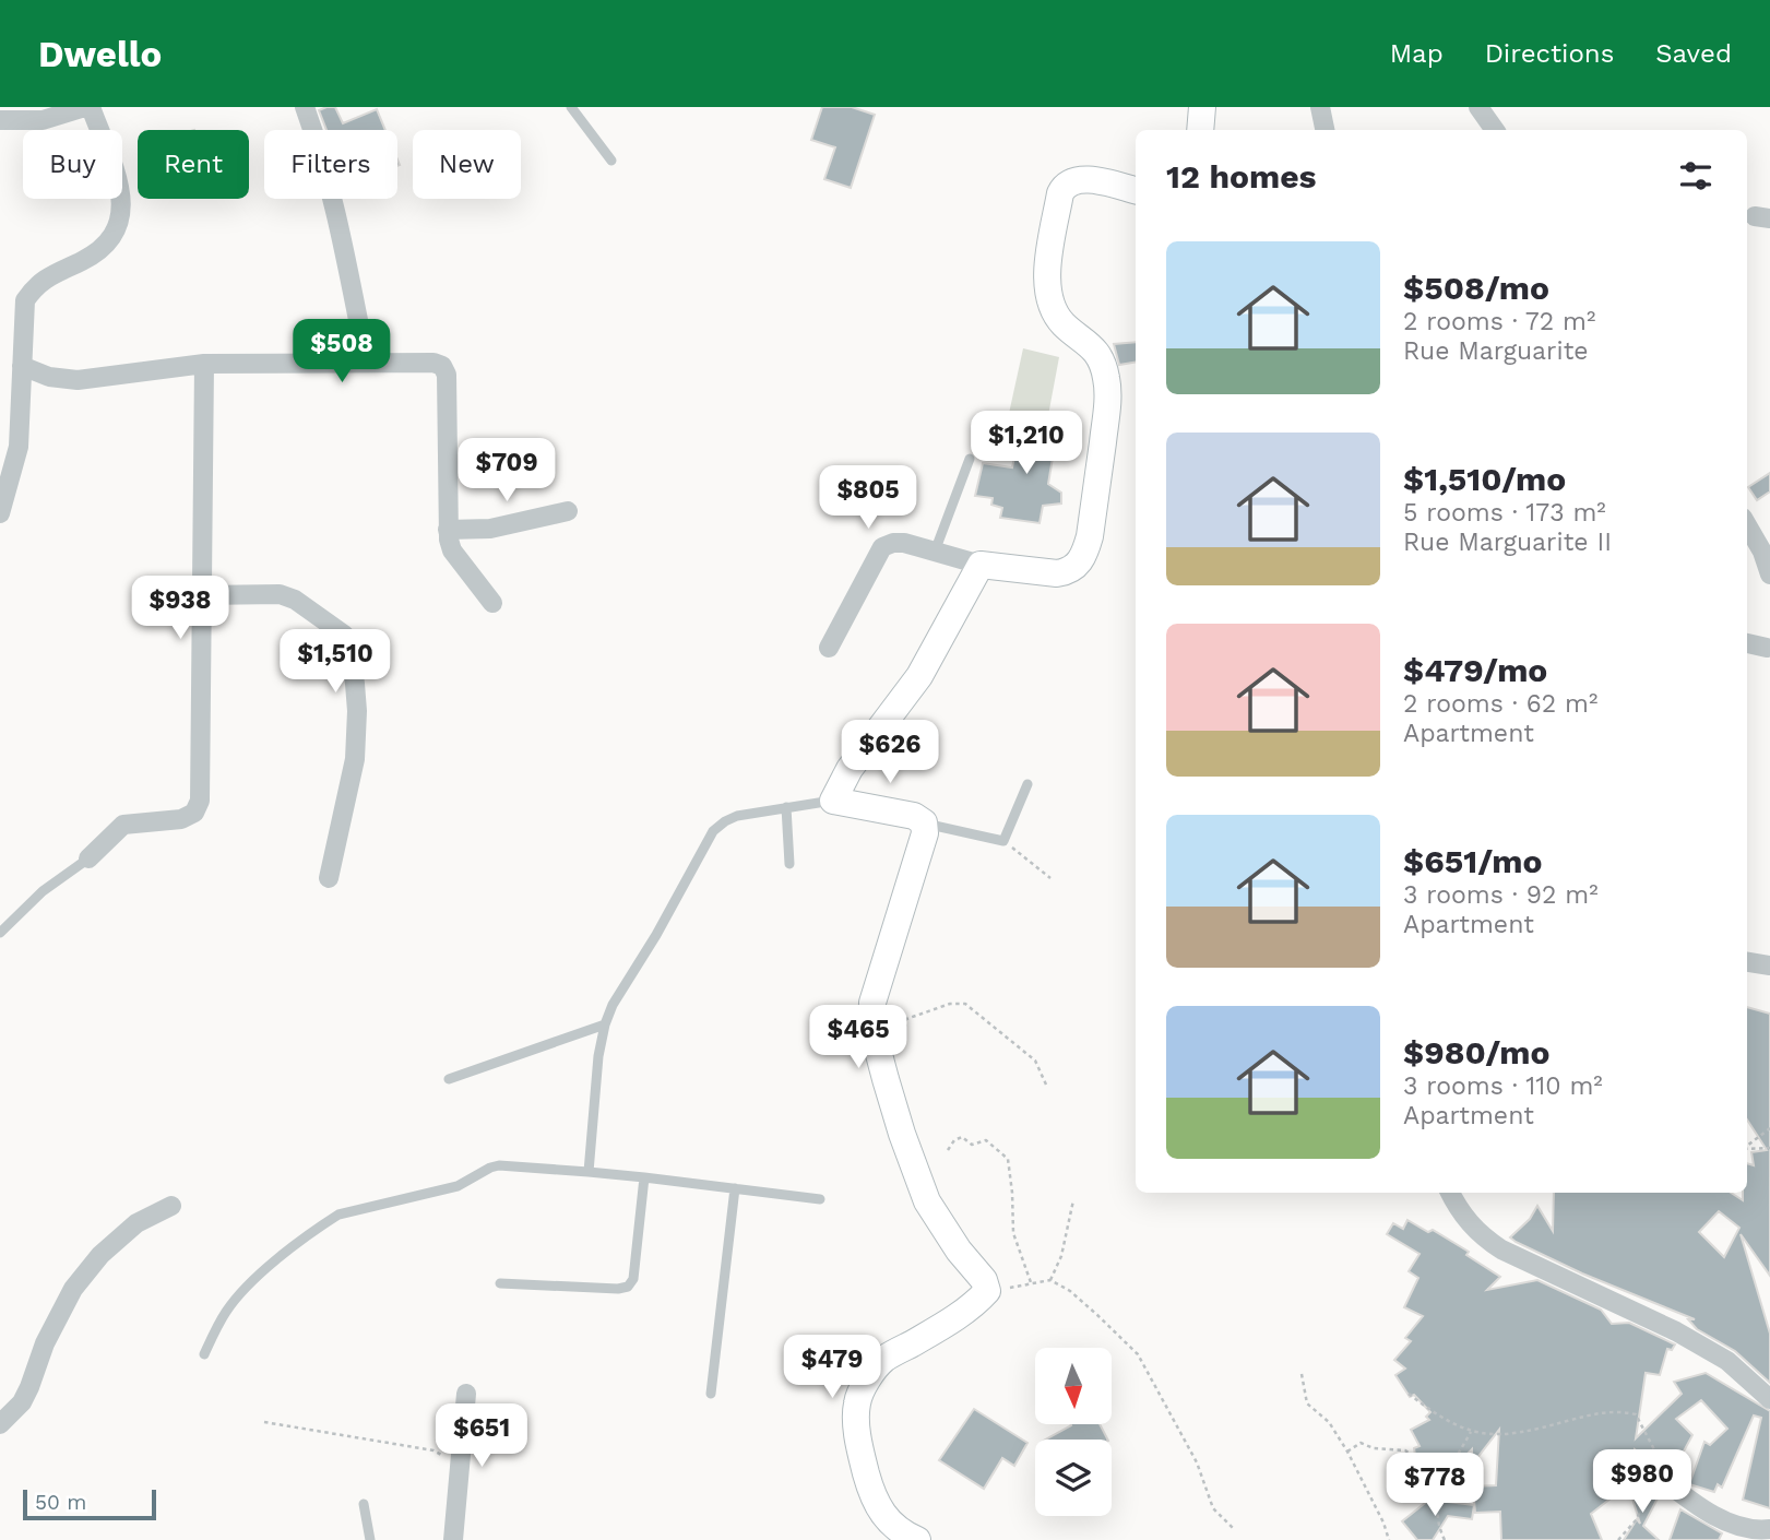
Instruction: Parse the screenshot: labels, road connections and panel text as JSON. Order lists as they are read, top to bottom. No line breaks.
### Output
{"scale_bar":"50 m","north":"bottom","page":{"header":"Dwello","nav":["Map","Directions","Saved"],"chip":["Buy","Rent","Filters","New"],"heading":"12 homes","list":[{"name":"$508/mo","note":"2 rooms · 72 m² · Rue Marguarite"},{"name":"$1,510/mo","note":"5 rooms · 173 m² · Rue Marguarite II"},{"name":"$479/mo","note":"2 rooms · 62 m² · Apartment"},{"name":"$651/mo","note":"3 rooms · 92 m² · Apartment"},{"name":"$980/mo","note":"3 rooms · 110 m² · Apartment"}],"price":["$508","$1,210","$709","$805","$938","$1,510","$626","$465","$479","$651","$980","$778"],"scale":"50 m"}}
